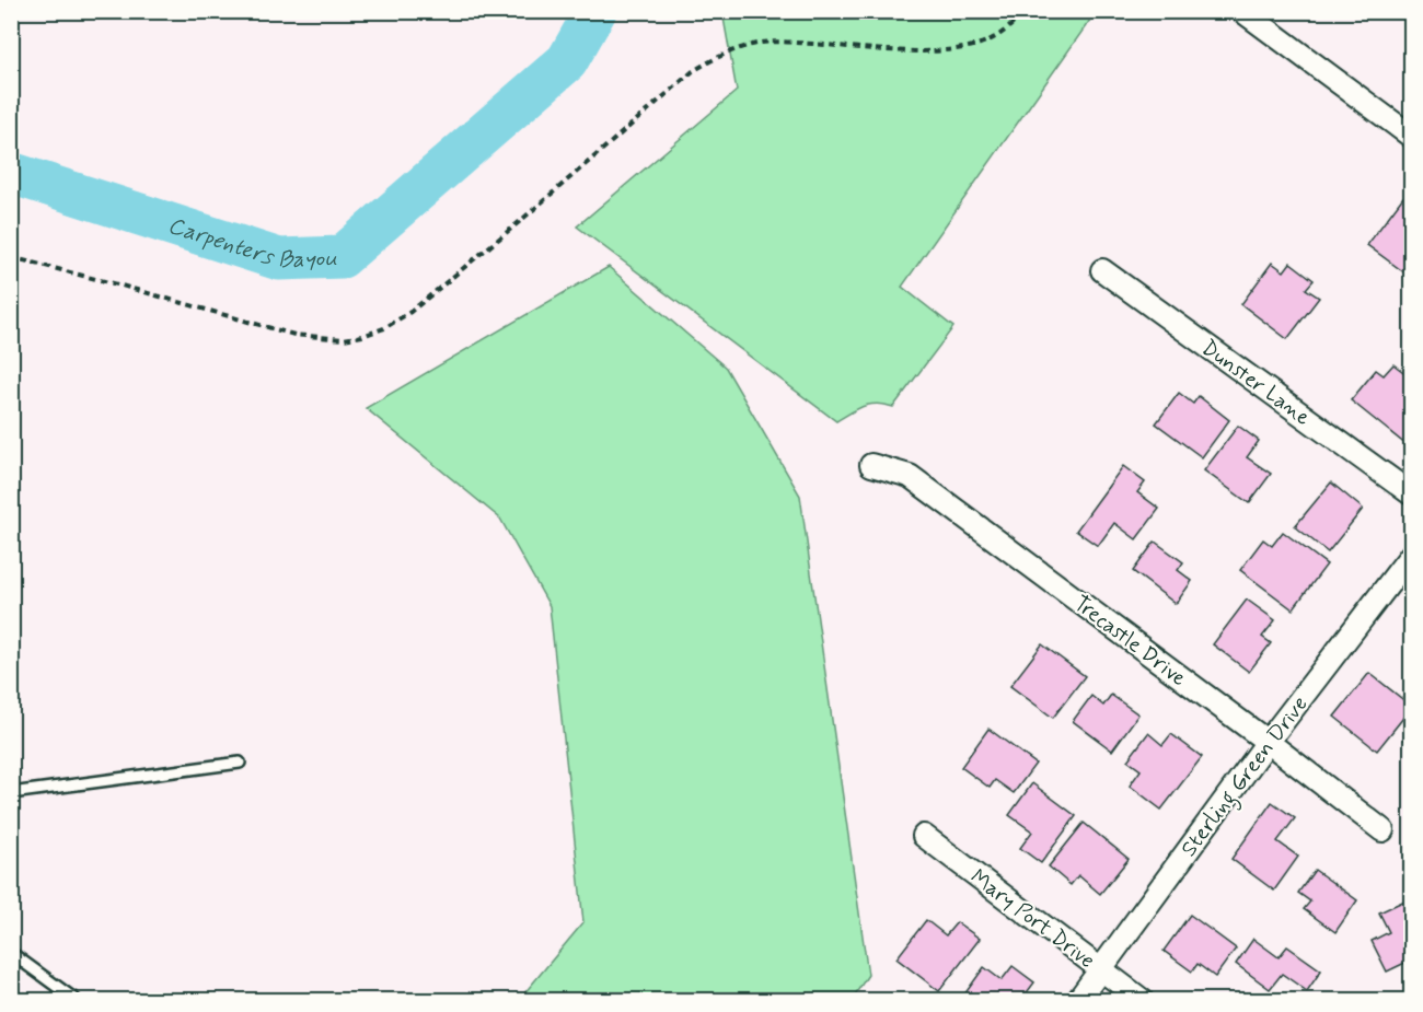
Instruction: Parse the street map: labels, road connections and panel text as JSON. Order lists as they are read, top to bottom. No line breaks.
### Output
{"streets":{"street":["Dunster Lane","Trecastle Drive","Sterling Green Drive","Mary Port Drive"]},"crossings":[["Trecastle Drive","Sterling Green Drive"],["Sterling Green Drive","Mary Port Drive"]],"water":["Carpenters Bayou"]}
